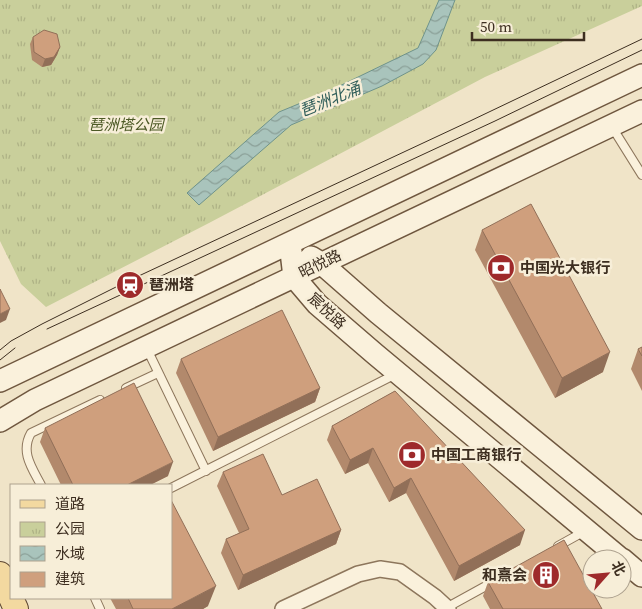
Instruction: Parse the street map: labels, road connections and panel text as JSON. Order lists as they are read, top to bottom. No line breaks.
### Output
{"streets":{"main road":["昭悦路","宸悦路"]},"crossings":[["昭悦路","宸悦路"]],"water":["琶洲北涌"],"parks":["琶洲塔公园"],"places":{"bank":["中国光大银行","中国工商银行"],"station":["琶洲塔"],"building":["和熹会"]},"legend":["道路","公园","水域","建筑"],"scale_bar":"50 m","north":"top right"}
